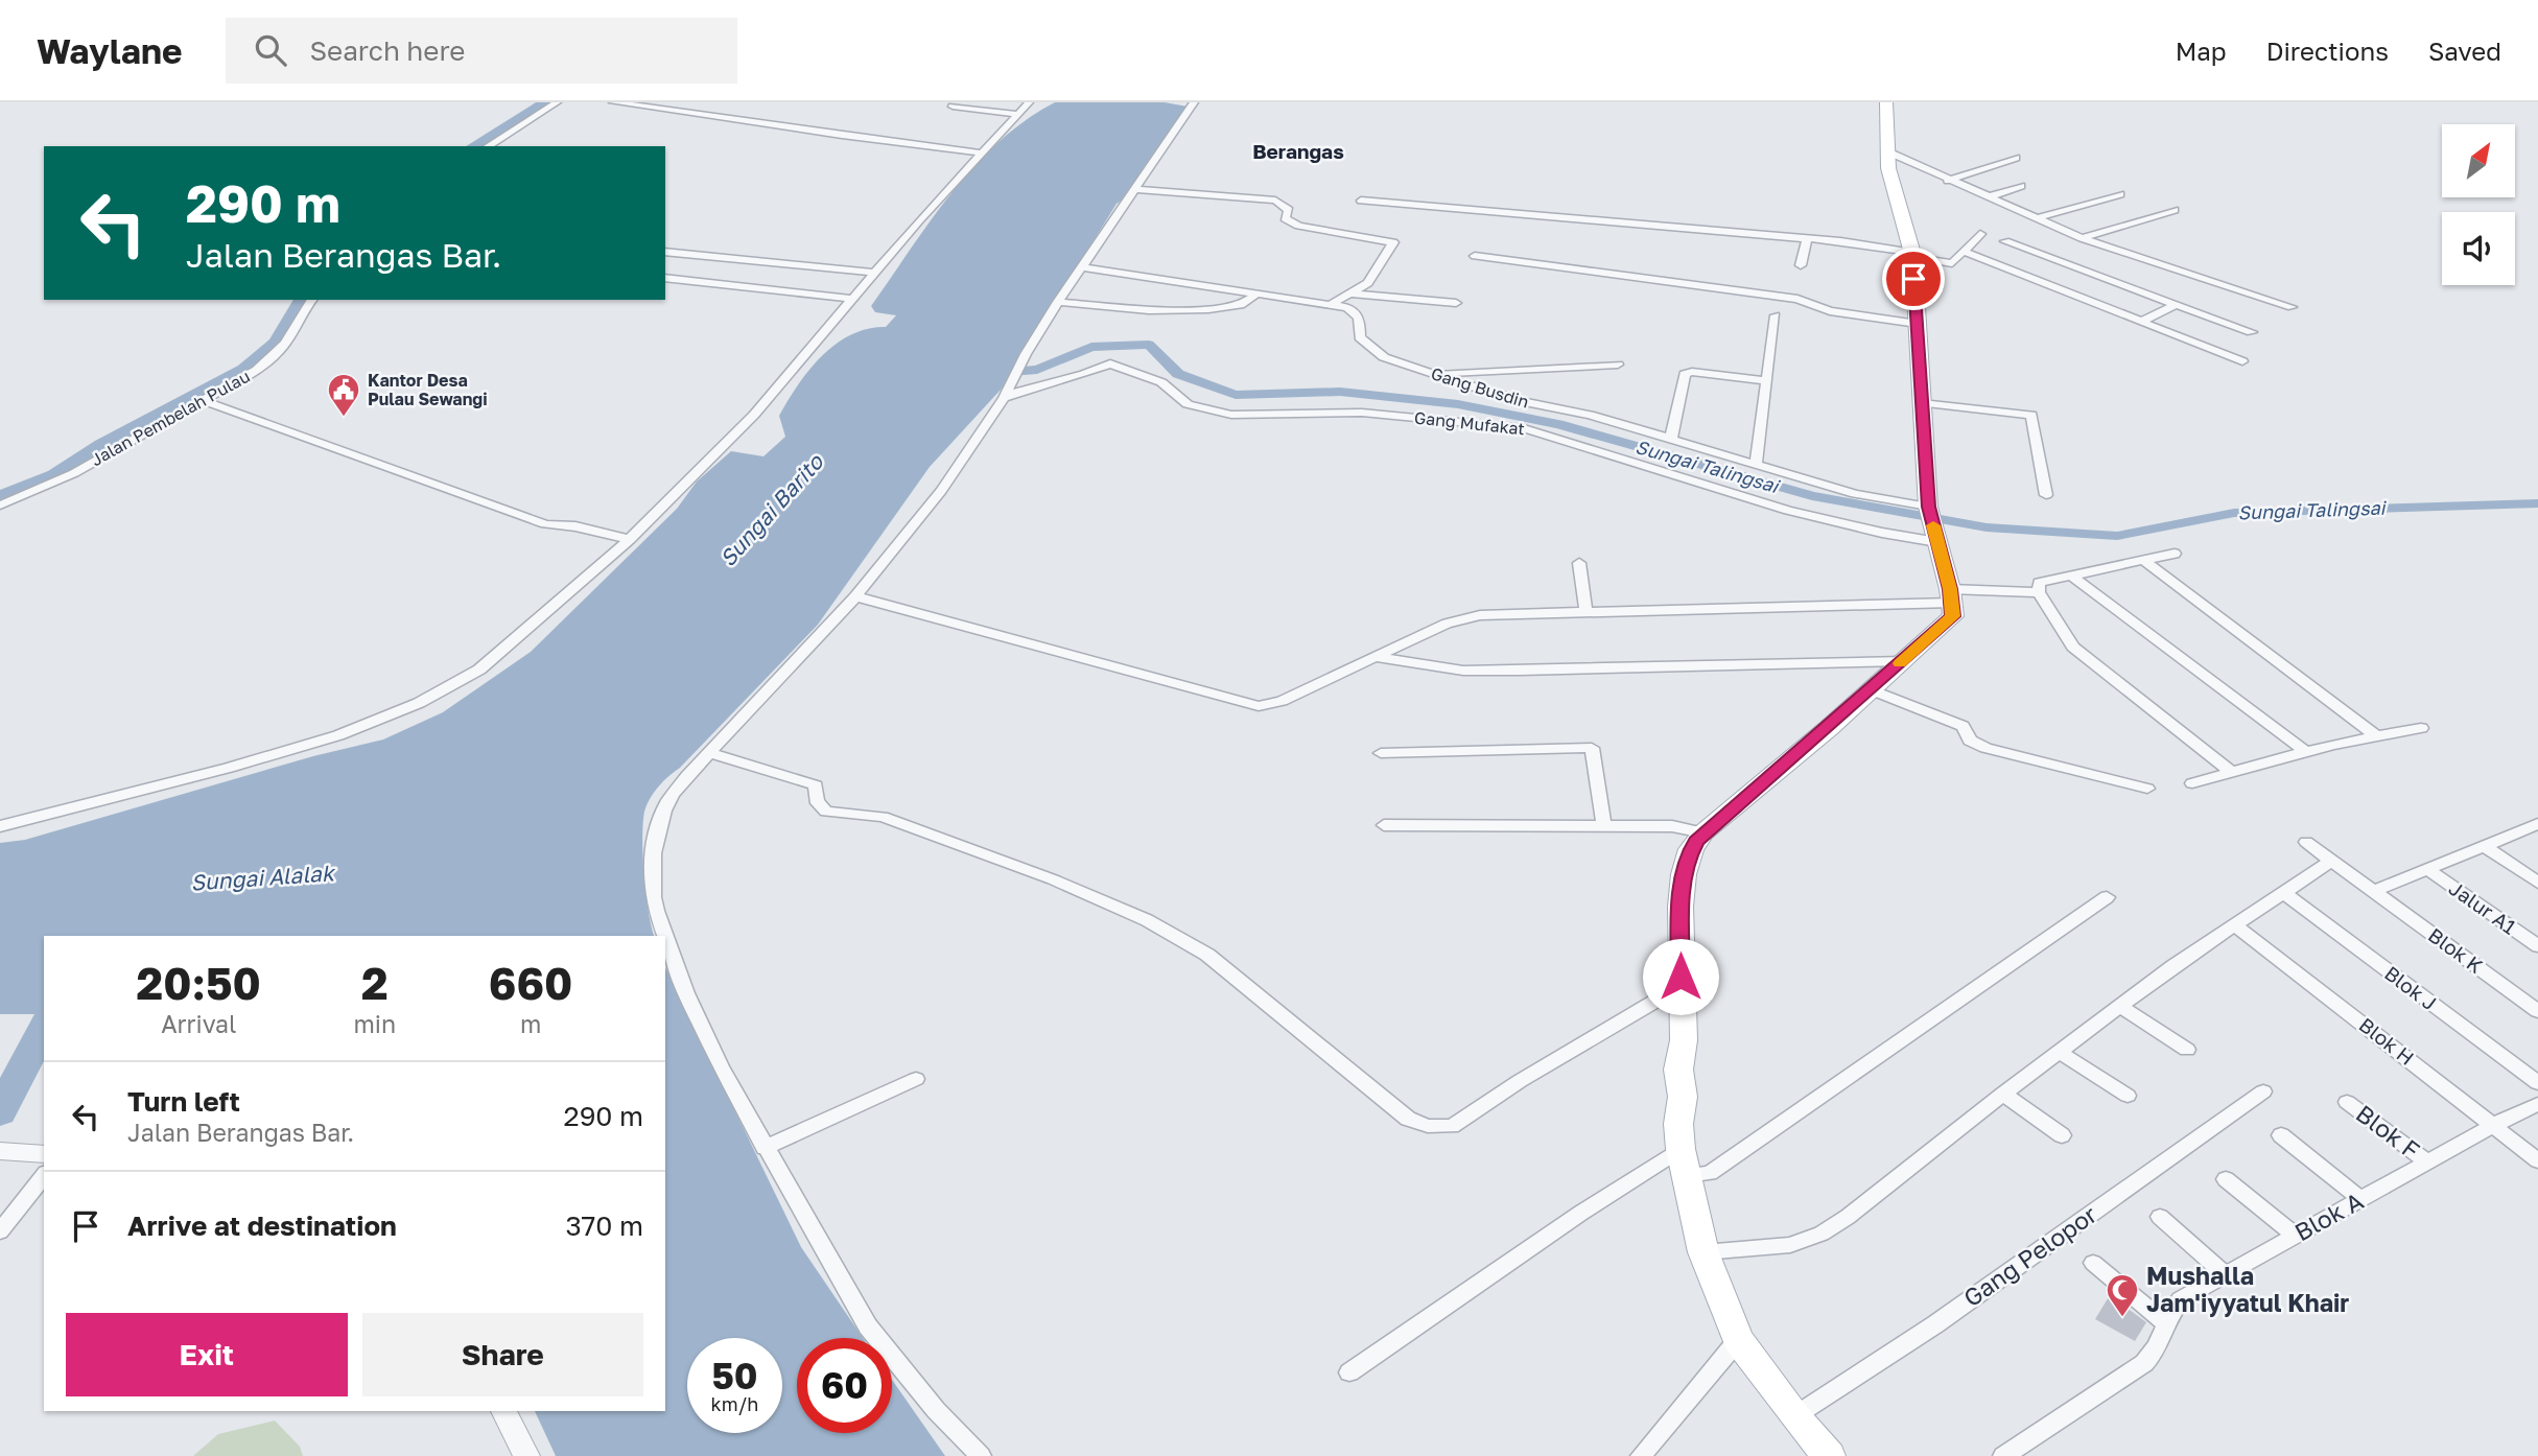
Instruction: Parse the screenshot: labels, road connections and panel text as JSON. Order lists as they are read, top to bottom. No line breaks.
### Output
{"streets":{"street":["Gang Busdin","Jalan Pembelah Pulau","Gang Mufakat","Jalur A1","Blok K","Blok J","Blok H","Blok F","Blok A","Gang Pelopor"]},"crossings":[["Gang Busdin","Gang Mufakat"],["Blok H","Blok A"],["Blok F","Blok A"]],"districts":["Berangas"],"water":["Sungai Talingsai","Sungai Barito","Sungai Alalak"],"places":{"public building":["Kantor Desa Pulau Sewangi"],"mosque":["Mushalla Jam'iyyatul Khair"]},"north":"top right","page":{"header":"Waylane","search":"Search here","nav":["Map","Directions","Saved"],"turn":["290 m","Jalan Berangas Bar."],"eta":["20:50","Arrival","2","min","660","m"],"list":[{"name":"Turn left","note":"Jalan Berangas Bar.","value":"290 m"},{"name":"Arrive at destination","value":"370 m"}],"buttons":["Exit","Share"],"speed":"50 km/h","limit":"60"}}
